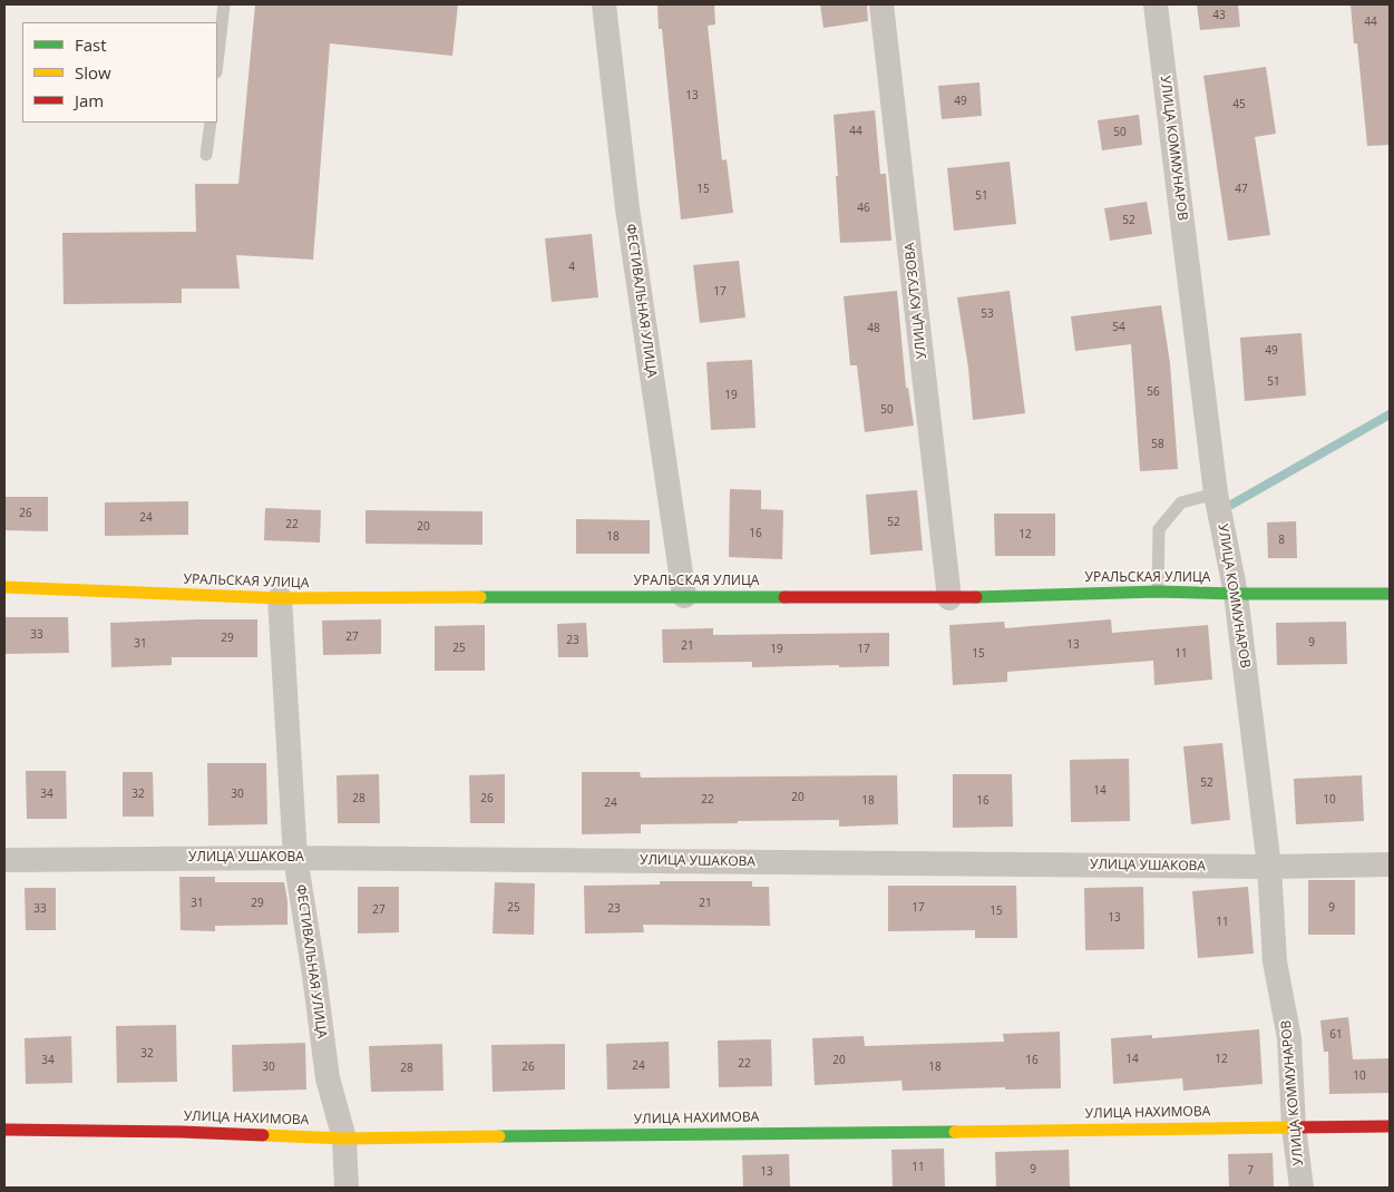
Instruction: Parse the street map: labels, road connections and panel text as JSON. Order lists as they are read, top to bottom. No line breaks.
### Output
{"streets":{"street":["УЛИЦА КОММУНАРОВ","ФЕСТИВАЛЬНАЯ УЛИЦА","УЛИЦА КУТУЗОВА","УРАЛЬСКАЯ УЛИЦА","УЛИЦА УШАКОВА","УЛИЦА НАХИМОВА"]},"crossings":[["УЛИЦА КОММУНАРОВ","УРАЛЬСКАЯ УЛИЦА"],["УЛИЦА КОММУНАРОВ","УЛИЦА УШАКОВА"],["УЛИЦА КОММУНАРОВ","УЛИЦА НАХИМОВА"],["ФЕСТИВАЛЬНАЯ УЛИЦА","УРАЛЬСКАЯ УЛИЦА"],["ФЕСТИВАЛЬНАЯ УЛИЦА","УЛИЦА УШАКОВА"],["ФЕСТИВАЛЬНАЯ УЛИЦА","УЛИЦА НАХИМОВА"],["УЛИЦА КУТУЗОВА","УРАЛЬСКАЯ УЛИЦА"]],"house_numbers":["43","44","13","49","45","44","50","15","47","51","46","52","4","17","53","54","48","49","51","56","19","50","58","26","24","52","22","20","16","12","18","8","33","27","29","23","9","31","13","21","25","19","17","15","11","52","14","34","32","30","20","28","26","22","10","18","16","24","31","29","21","25","17","9","33","23","27","15","13","11","61","32","14","12","34","20","16","22","24","30","26","18","28","10","11","9","7","13"],"legend":["Fast","Slow","Jam"]}
